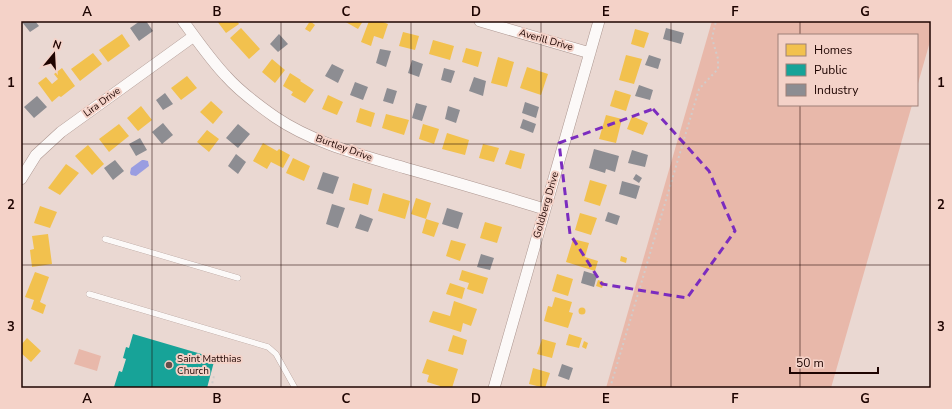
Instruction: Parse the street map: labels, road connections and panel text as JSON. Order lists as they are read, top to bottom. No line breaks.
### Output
{"streets":{"street":["Averill Drive","Lira Drive","Burtley Drive","Goldberg Drive"]},"crossings":[["Averill Drive","Goldberg Drive"],["Lira Drive","Burtley Drive"],["Burtley Drive","Goldberg Drive"]],"places":["Saint Matthias Church"],"legend":["Homes","Public","Industry"],"scale_bar":"50 m","north":"top","grid":{"columns":["A","B","C","D","E","F","G"],"rows":["1","2","3"]}}
